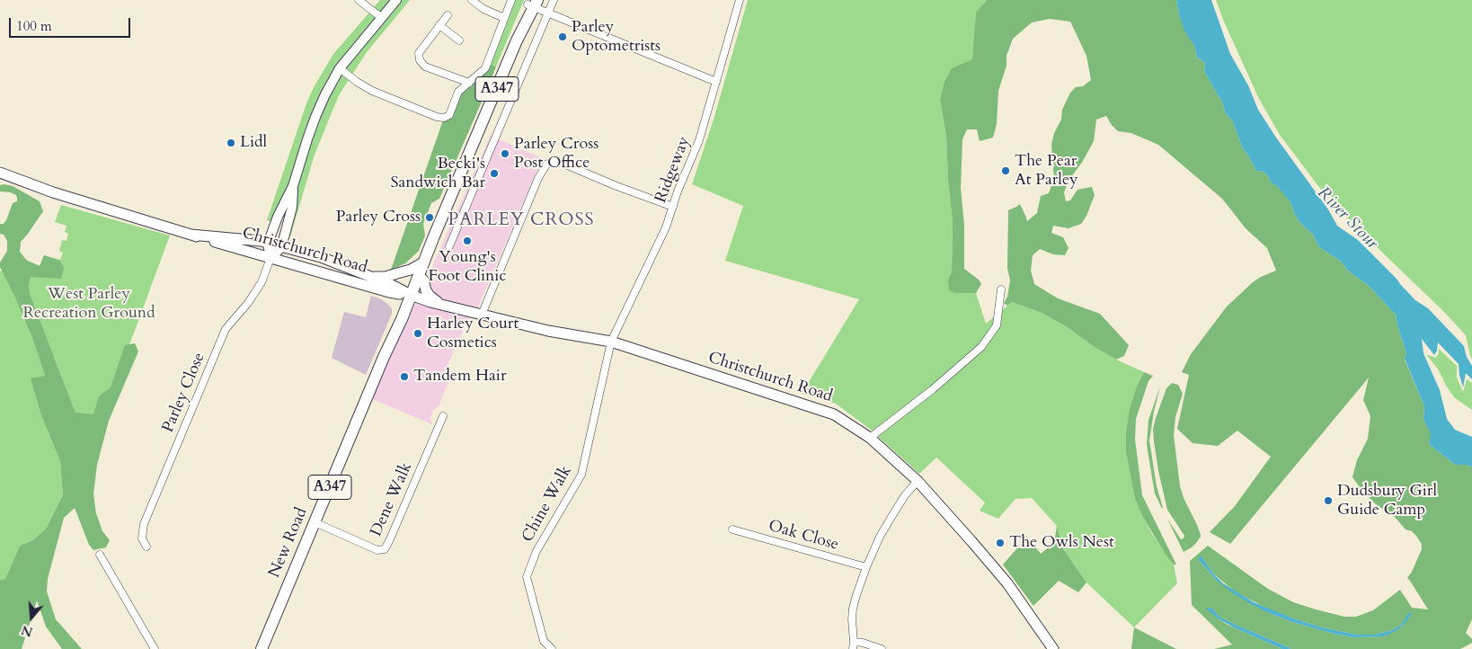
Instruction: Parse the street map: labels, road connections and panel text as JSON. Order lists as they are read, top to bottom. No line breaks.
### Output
{"streets":{"main road":["A347","Christchurch Road","New Road"],"street":["Ridgeway","Parley Close","Dene Walk","Chine Walk","Oak Close"]},"crossings":[["Ridgeway","Christchurch Road"],["Ridgeway","Chine Walk"],["Christchurch Road","Parley Close"],["Christchurch Road","Chine Walk"],["Christchurch Road","New Road"],["Dene Walk","New Road"]],"districts":["PARLEY CROSS"],"water":["River Stour"],"parks":["West Parley Recreation Ground"],"places":["Parley Optometrists","Lidl","Parley Cross Post Office","The Pear At Parley","Becki's Sandwich Bar","Parley Cross","Young's Foot Clinic","Harley Court Cosmetics","Tandem Hair","Dudsbury Girl Guide Camp","The Owls Nest"],"scale_bar":"100 m","north":"bottom"}
